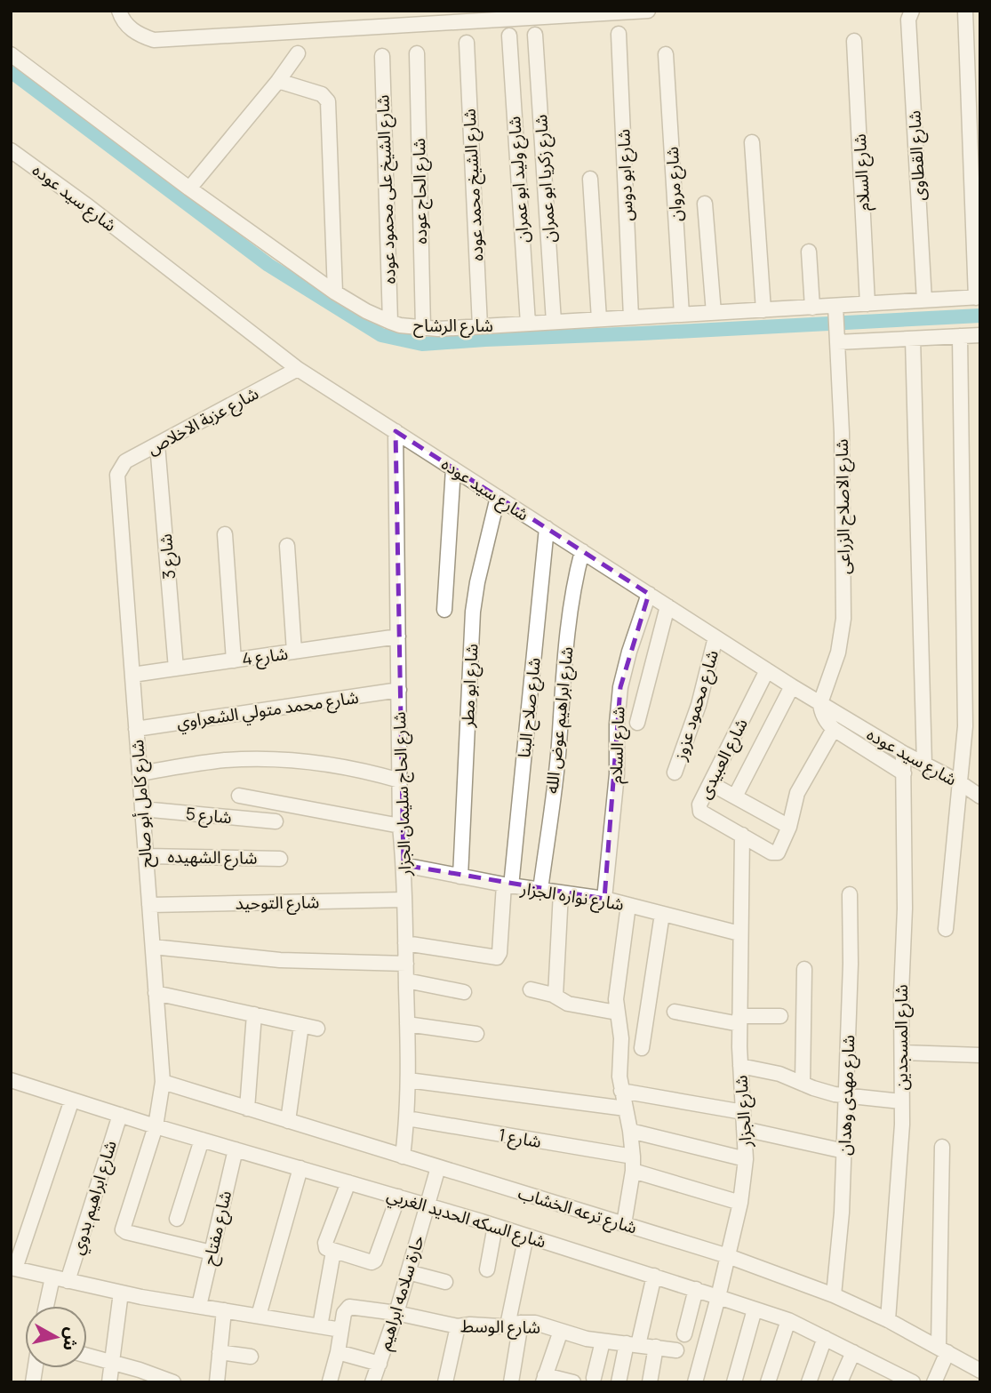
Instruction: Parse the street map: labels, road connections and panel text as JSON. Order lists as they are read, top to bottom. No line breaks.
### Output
{"streets":{"street":["شارع القطاوى","شارع السلام","شارع ابو دوس","شارع زكريا ابو عمران","شارع وليد ابو عمران","شارع مروان","شارع الشيخ محمد عوده","شارع الشيخ على محمود عوده","شارع الحاج عوده","شارع سيد عوده","شارع الرشاح","شارع عزبة الاخلاص","شارع الاصلاح الزراعى","شارع 3","شارع 4","شارع ابو مطر","شارع محمود عزوز","شارع صلاح البنا","شارع محمد متولي الشعراوي","شارع ابراهيم عوض الله","شارع العبيدى","شارع الحاج سليمان الجزار","شارع كامل أبو صالح","شارع 5","شارع الشهيده","شارع نواره الجزار","شارع التوحيد","شارع المسجدين","شارع مهدى وهدان","شارع الجزار","شارع 1","شارع ابراهيم بدوي","شارع ترعه الخشاب","شارع السكه الحديد الغربي","شارع مفتاح","حارة سلامه ابراهيم","شارع الوسط"]},"crossings":[["شارع القطاوى","شارع الرشاح"],["شارع السلام","شارع سيد عوده"],["شارع السلام","شارع الرشاح"],["شارع السلام","شارع نواره الجزار"],["شارع ابو دوس","شارع الرشاح"],["شارع زكريا ابو عمران","شارع الرشاح"],["شارع وليد ابو عمران","شارع الرشاح"],["شارع مروان","شارع الرشاح"],["شارع الشيخ محمد عوده","شارع الرشاح"],["شارع الشيخ على محمود عوده","شارع الرشاح"],["شارع الحاج عوده","شارع الرشاح"],["شارع سيد عوده","شارع عزبة الاخلاص"],["شارع سيد عوده","شارع الاصلاح الزراعى"],["شارع سيد عوده","شارع ابو مطر"],["شارع سيد عوده","شارع محمود عزوز"],["شارع سيد عوده","شارع صلاح البنا"],["شارع سيد عوده","شارع ابراهيم عوض الله"],["شارع سيد عوده","شارع العبيدى"],["شارع سيد عوده","شارع الحاج سليمان الجزار"],["شارع سيد عوده","شارع المسجدين"],["شارع الرشاح","شارع الاصلاح الزراعى"],["شارع عزبة الاخلاص","شارع 3"],["شارع عزبة الاخلاص","شارع كامل أبو صالح"],["شارع 3","شارع 4"],["شارع 4","شارع الحاج سليمان الجزار"],["شارع 4","شارع كامل أبو صالح"],["شارع ابو مطر","شارع نواره الجزار"],["شارع صلاح البنا","شارع الحاج سليمان الجزار"],["شارع صلاح البنا","شارع نواره الجزار"],["شارع محمد متولي الشعراوي","شارع الحاج سليمان الجزار"],["شارع محمد متولي الشعراوي","شارع كامل أبو صالح"],["شارع ابراهيم عوض الله","شارع نواره الجزار"],["شارع العبيدى","شارع الجزار"],["شارع الحاج سليمان الجزار","شارع نواره الجزار"],["شارع الحاج سليمان الجزار","شارع التوحيد"],["شارع الحاج سليمان الجزار","شارع 1"],["شارع الحاج سليمان الجزار","شارع ترعه الخشاب"],["شارع كامل أبو صالح","شارع 5"],["شارع كامل أبو صالح","شارع الشهيده"],["شارع كامل أبو صالح","شارع التوحيد"],["شارع كامل أبو صالح","شارع ترعه الخشاب"],["شارع كامل أبو صالح","شارع السكه الحديد الغربي"],["شارع كامل أبو صالح","شارع مفتاح"],["شارع نواره الجزار","شارع الجزار"],["شارع المسجدين","شارع ترعه الخشاب"],["شارع مهدى وهدان","شارع ترعه الخشاب"],["شارع الجزار","شارع 1"],["شارع الجزار","شارع ترعه الخشاب"],["شارع الجزار","شارع السكه الحديد الغربي"],["شارع ابراهيم بدوي","شارع السكه الحديد الغربي"],["شارع ترعه الخشاب","حارة سلامه ابراهيم"],["شارع السكه الحديد الغربي","شارع مفتاح"],["شارع السكه الحديد الغربي","حارة سلامه ابراهيم"],["حارة سلامه ابراهيم","شارع الوسط"]],"north":"right"}
